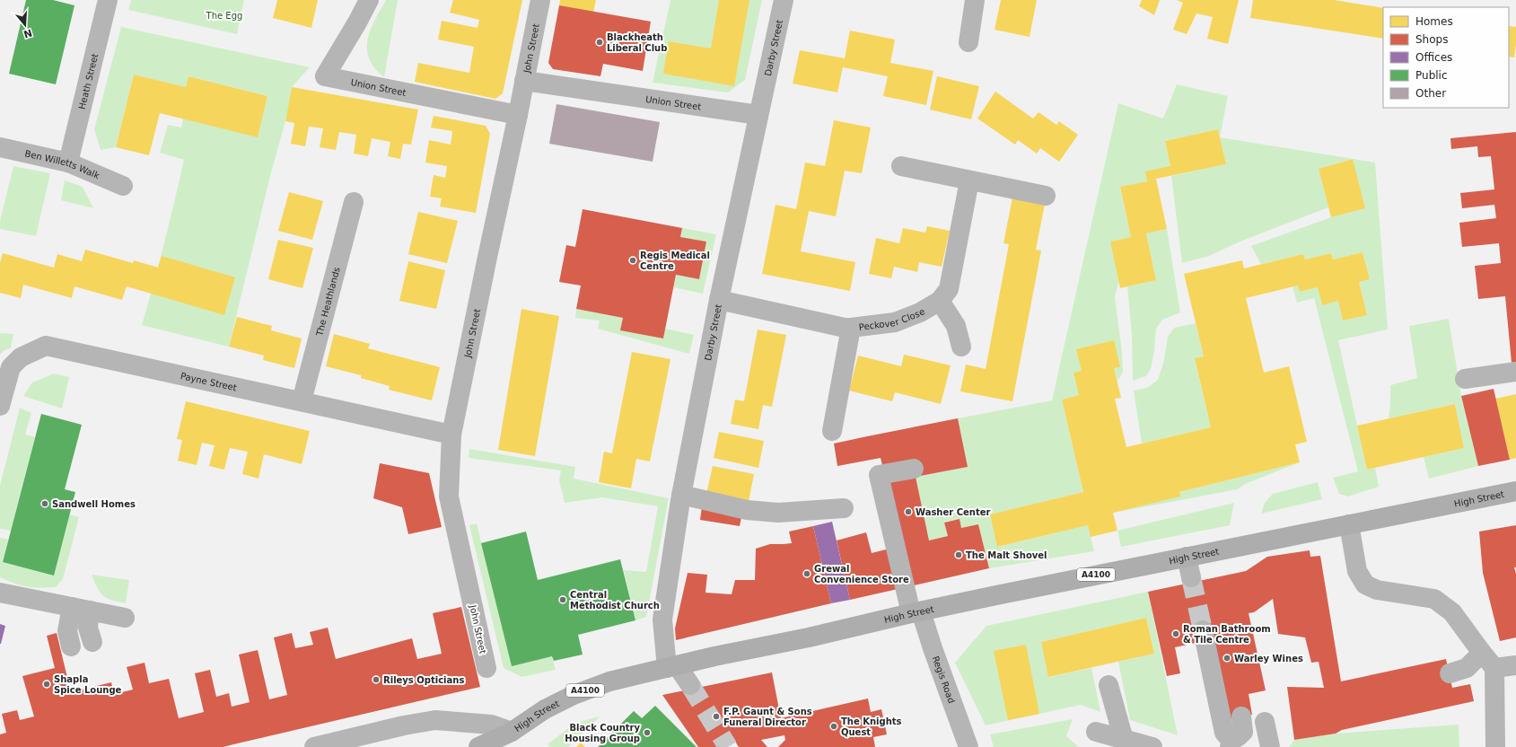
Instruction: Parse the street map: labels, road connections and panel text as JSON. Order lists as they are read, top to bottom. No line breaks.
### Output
{"streets":{"main road":["High Street","A4100"],"street":["Darby Street","John Street","Heath Street","Union Street","Ben Willetts Walk","The Heathlands","Peckover Close","Payne Street","Regis Road"]},"crossings":[["Darby Street","Union Street"],["Darby Street","Peckover Close"],["Darby Street","High Street"],["John Street","Union Street"],["John Street","Payne Street"],["Heath Street","Ben Willetts Walk"],["The Heathlands","Payne Street"],["High Street","A4100"],["High Street","Regis Road"]],"parks":["The Egg"],"places":["Blackheath Liberal Club","Regis Medical Centre","Sandwell Homes","Washer Center","The Malt Shovel","Grewal Convenience Store","Central Methodist Church","Roman Bathroom & Tile Centre","Warley Wines","Rileys Opticians","Shapla Spice Lounge","F.P. Gaunt & Sons Funeral Director","The Knights Quest","Black Country Housing Group"],"legend":["Homes","Shops","Offices","Public","Other"],"north":"bottom"}
